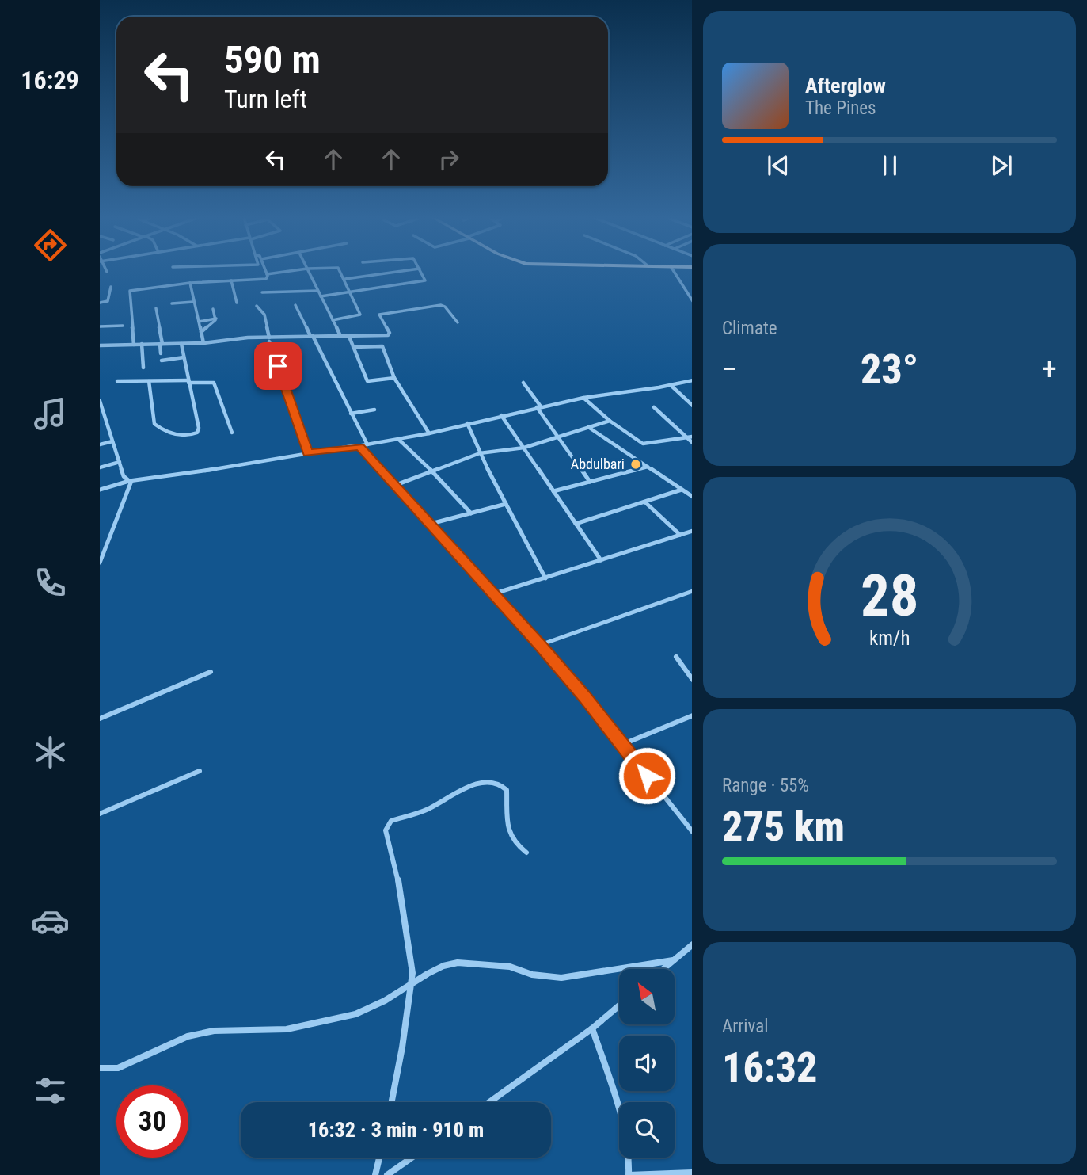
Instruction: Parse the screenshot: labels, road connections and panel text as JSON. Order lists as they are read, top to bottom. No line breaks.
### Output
{"places":["Abdulbari"],"north":"top left","page":{"tabs":"16:29","turn":["590 m","Turn left"],"song":["Afterglow","The Pines"],"tile":["Climate",["Range · 55%","275 km"],["Arrival","16:32"]],"heat":["−","23°","+"],"limit":"30","trip":"16:32 · 3 min · 910 m","gauge":["28","km/h"]}}
